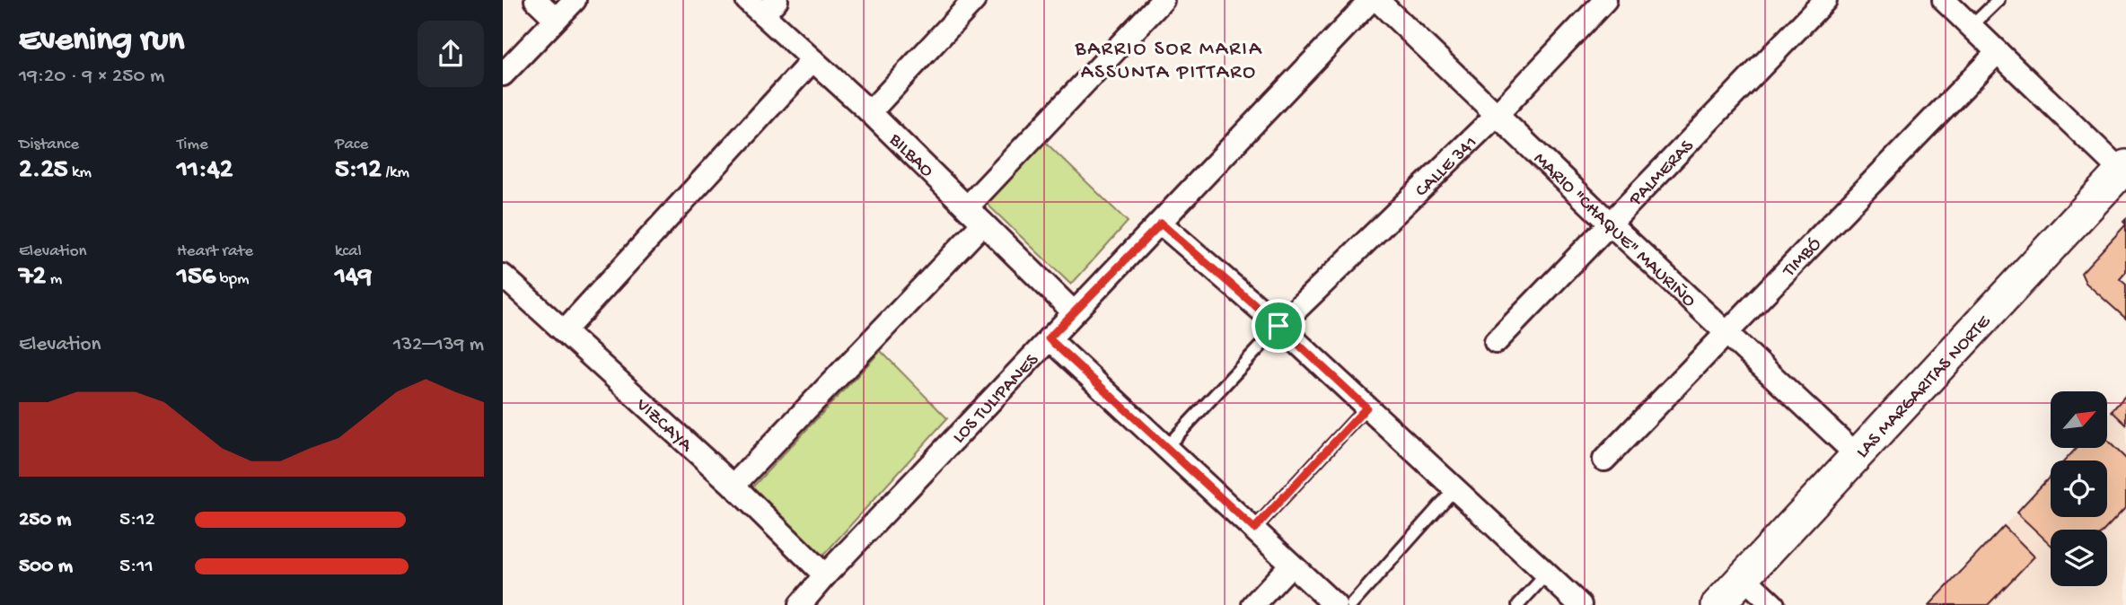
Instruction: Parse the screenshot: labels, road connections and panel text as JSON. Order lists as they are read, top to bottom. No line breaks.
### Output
{"streets":{"street":["BILBAO","CALLE 341","PALMERAS","MARIO \"CHAQUE\" MAURIÑO","TIMBÓ","LAS MARGARITAS NORTE","LOS TULIPANES","VIZCAYA"]},"crossings":[["BILBAO","LOS TULIPANES"],["CALLE 341","MARIO \"CHAQUE\" MAURIÑO"],["PALMERAS","MARIO \"CHAQUE\" MAURIÑO"],["MARIO \"CHAQUE\" MAURIÑO","TIMBÓ"],["MARIO \"CHAQUE\" MAURIÑO","LAS MARGARITAS NORTE"],["LOS TULIPANES","VIZCAYA"]],"districts":["BARRIO SOR MARIA ASSUNTA PITTARO"],"north":"top right","page":{"heading":["Evening run","19:20 · 9 × 250 m"],"stats":[["Distance","2.25 km"],["Time","11:42"],["Pace","5:12 /km"],["Elevation","72 m"],["Heart rate","156 bpm"],["kcal","149"]],"chart":["Elevation","132–139 m"],"list":[{"name":"250 m","note":"5:12"},{"name":"500 m","note":"5:11"}]}}
